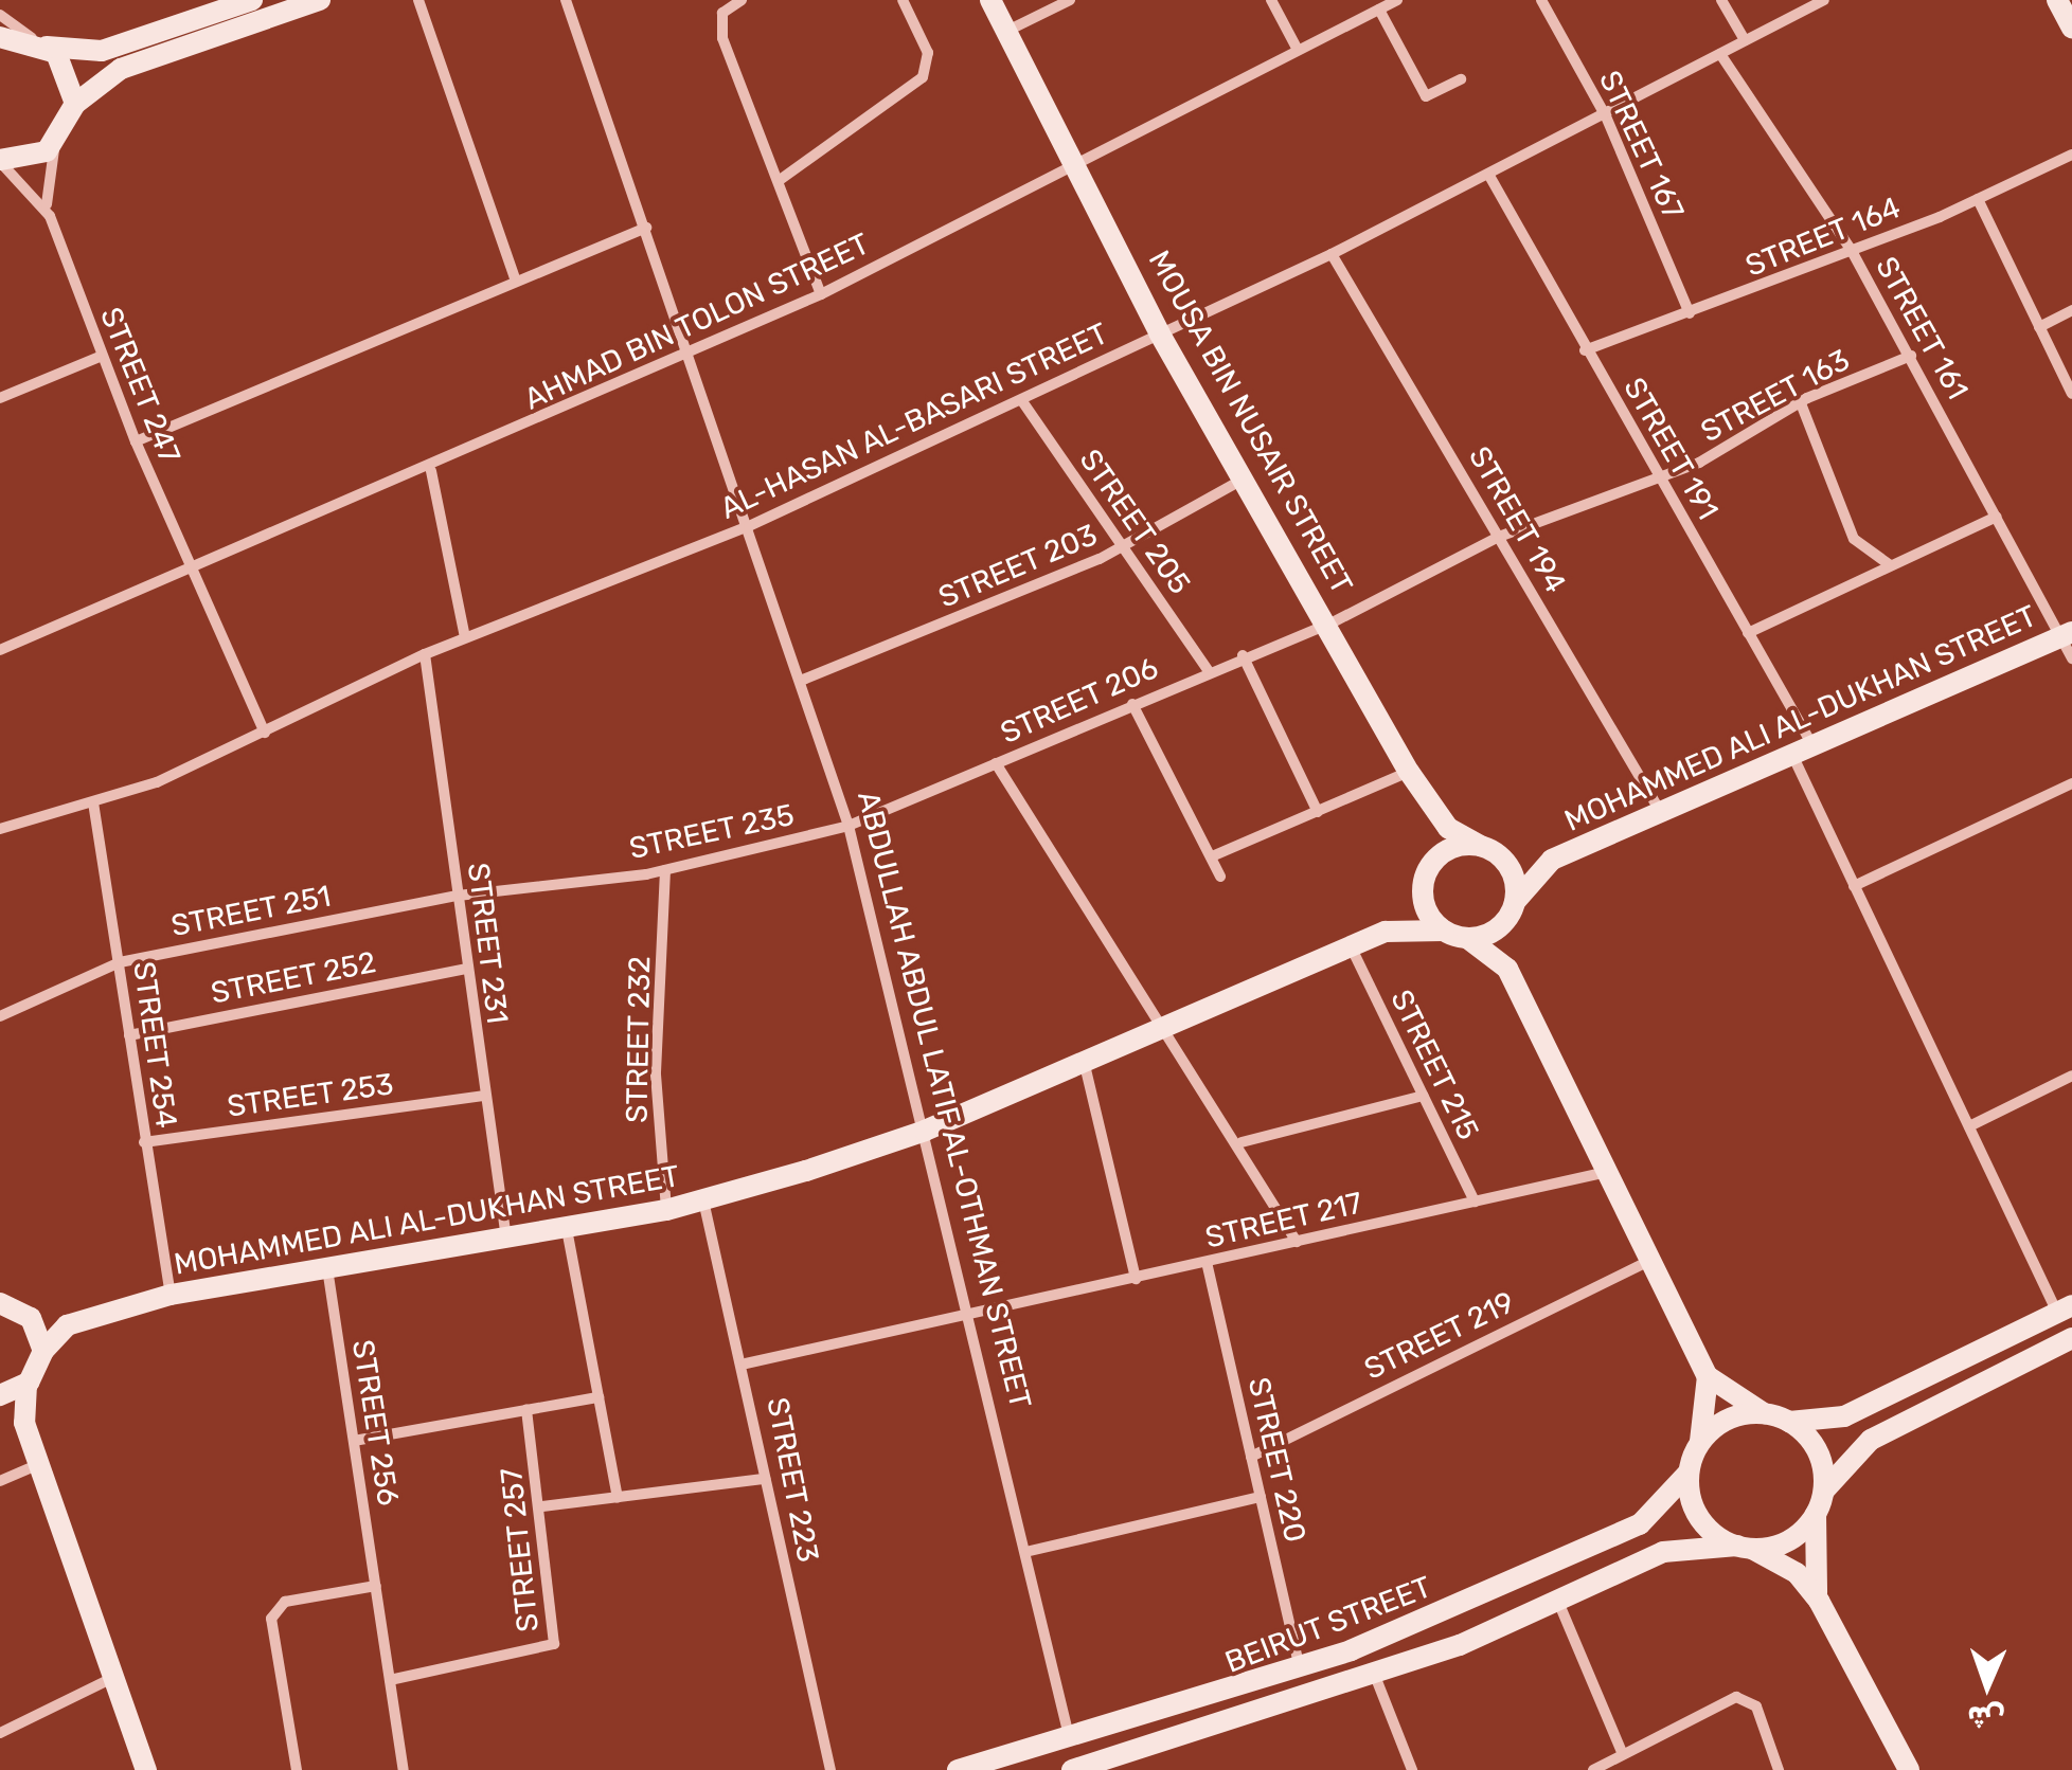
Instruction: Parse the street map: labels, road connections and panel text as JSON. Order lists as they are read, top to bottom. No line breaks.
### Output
{"streets":{"street":["STREET 167","STREET 164","AHMAD BIN TOLON STREET","STREET 161","STREET 247","STREET 163","AL-HASAN AL-BASARI STREET","MOUSA BIN NUSAIR STREET","STREET 191","STREET 194","STREET 205","STREET 203","STREET 206","MOHAMMED ALI AL-DUKHAN STREET","STREET 235","STREET 251","STREET 231","STREET 252","STREET 232","STREET 254","STREET 215","STREET 253","ABDULLAH ABDUL LATIF AL-OTHMAN STREET","STREET 217","STREET 219","STREET 256","STREET 220","STREET 223","STREET 257","BEIRUT STREET"]},"crossings":[["STREET 167","STREET 164"],["STREET 167","AL-HASAN AL-BASARI STREET"],["STREET 164","STREET 161"],["STREET 164","STREET 191"],["AHMAD BIN TOLON STREET","STREET 247"],["AHMAD BIN TOLON STREET","MOUSA BIN NUSAIR STREET"],["AHMAD BIN TOLON STREET","ABDULLAH ABDUL LATIF AL-OTHMAN STREET"],["STREET 161","STREET 163"],["STREET 161","AL-HASAN AL-BASARI STREET"],["STREET 161","MOHAMMED ALI AL-DUKHAN STREET"],["STREET 247","AL-HASAN AL-BASARI STREET"],["STREET 163","STREET 191"],["STREET 163","STREET 194"],["STREET 163","STREET 206"],["AL-HASAN AL-BASARI STREET","MOUSA BIN NUSAIR STREET"],["AL-HASAN AL-BASARI STREET","STREET 191"],["AL-HASAN AL-BASARI STREET","STREET 194"],["AL-HASAN AL-BASARI STREET","STREET 205"],["AL-HASAN AL-BASARI STREET","STREET 231"],["AL-HASAN AL-BASARI STREET","STREET 254"],["AL-HASAN AL-BASARI STREET","ABDULLAH ABDUL LATIF AL-OTHMAN STREET"],["MOUSA BIN NUSAIR STREET","STREET 203"],["MOUSA BIN NUSAIR STREET","STREET 206"],["MOUSA BIN NUSAIR STREET","MOHAMMED ALI AL-DUKHAN STREET"],["STREET 191","MOHAMMED ALI AL-DUKHAN STREET"],["STREET 194","STREET 206"],["STREET 194","MOHAMMED ALI AL-DUKHAN STREET"],["STREET 205","STREET 203"],["STREET 205","STREET 206"],["STREET 203","ABDULLAH ABDUL LATIF AL-OTHMAN STREET"],["STREET 206","STREET 235"],["STREET 206","ABDULLAH ABDUL LATIF AL-OTHMAN STREET"],["MOHAMMED ALI AL-DUKHAN STREET","STREET 231"],["MOHAMMED ALI AL-DUKHAN STREET","STREET 232"],["MOHAMMED ALI AL-DUKHAN STREET","STREET 254"],["MOHAMMED ALI AL-DUKHAN STREET","STREET 215"],["MOHAMMED ALI AL-DUKHAN STREET","ABDULLAH ABDUL LATIF AL-OTHMAN STREET"],["MOHAMMED ALI AL-DUKHAN STREET","STREET 256"],["MOHAMMED ALI AL-DUKHAN STREET","STREET 223"],["STREET 235","STREET 251"],["STREET 235","STREET 231"],["STREET 235","STREET 232"],["STREET 235","ABDULLAH ABDUL LATIF AL-OTHMAN STREET"],["STREET 251","STREET 231"],["STREET 251","STREET 254"],["STREET 231","STREET 252"],["STREET 231","STREET 253"],["STREET 252","STREET 254"],["STREET 254","STREET 253"],["STREET 215","STREET 217"],["ABDULLAH ABDUL LATIF AL-OTHMAN STREET","STREET 217"],["ABDULLAH ABDUL LATIF AL-OTHMAN STREET","BEIRUT STREET"],["STREET 217","STREET 220"],["STREET 217","STREET 223"],["STREET 219","STREET 220"],["STREET 256","STREET 257"],["STREET 220","BEIRUT STREET"]],"north":"bottom"}
